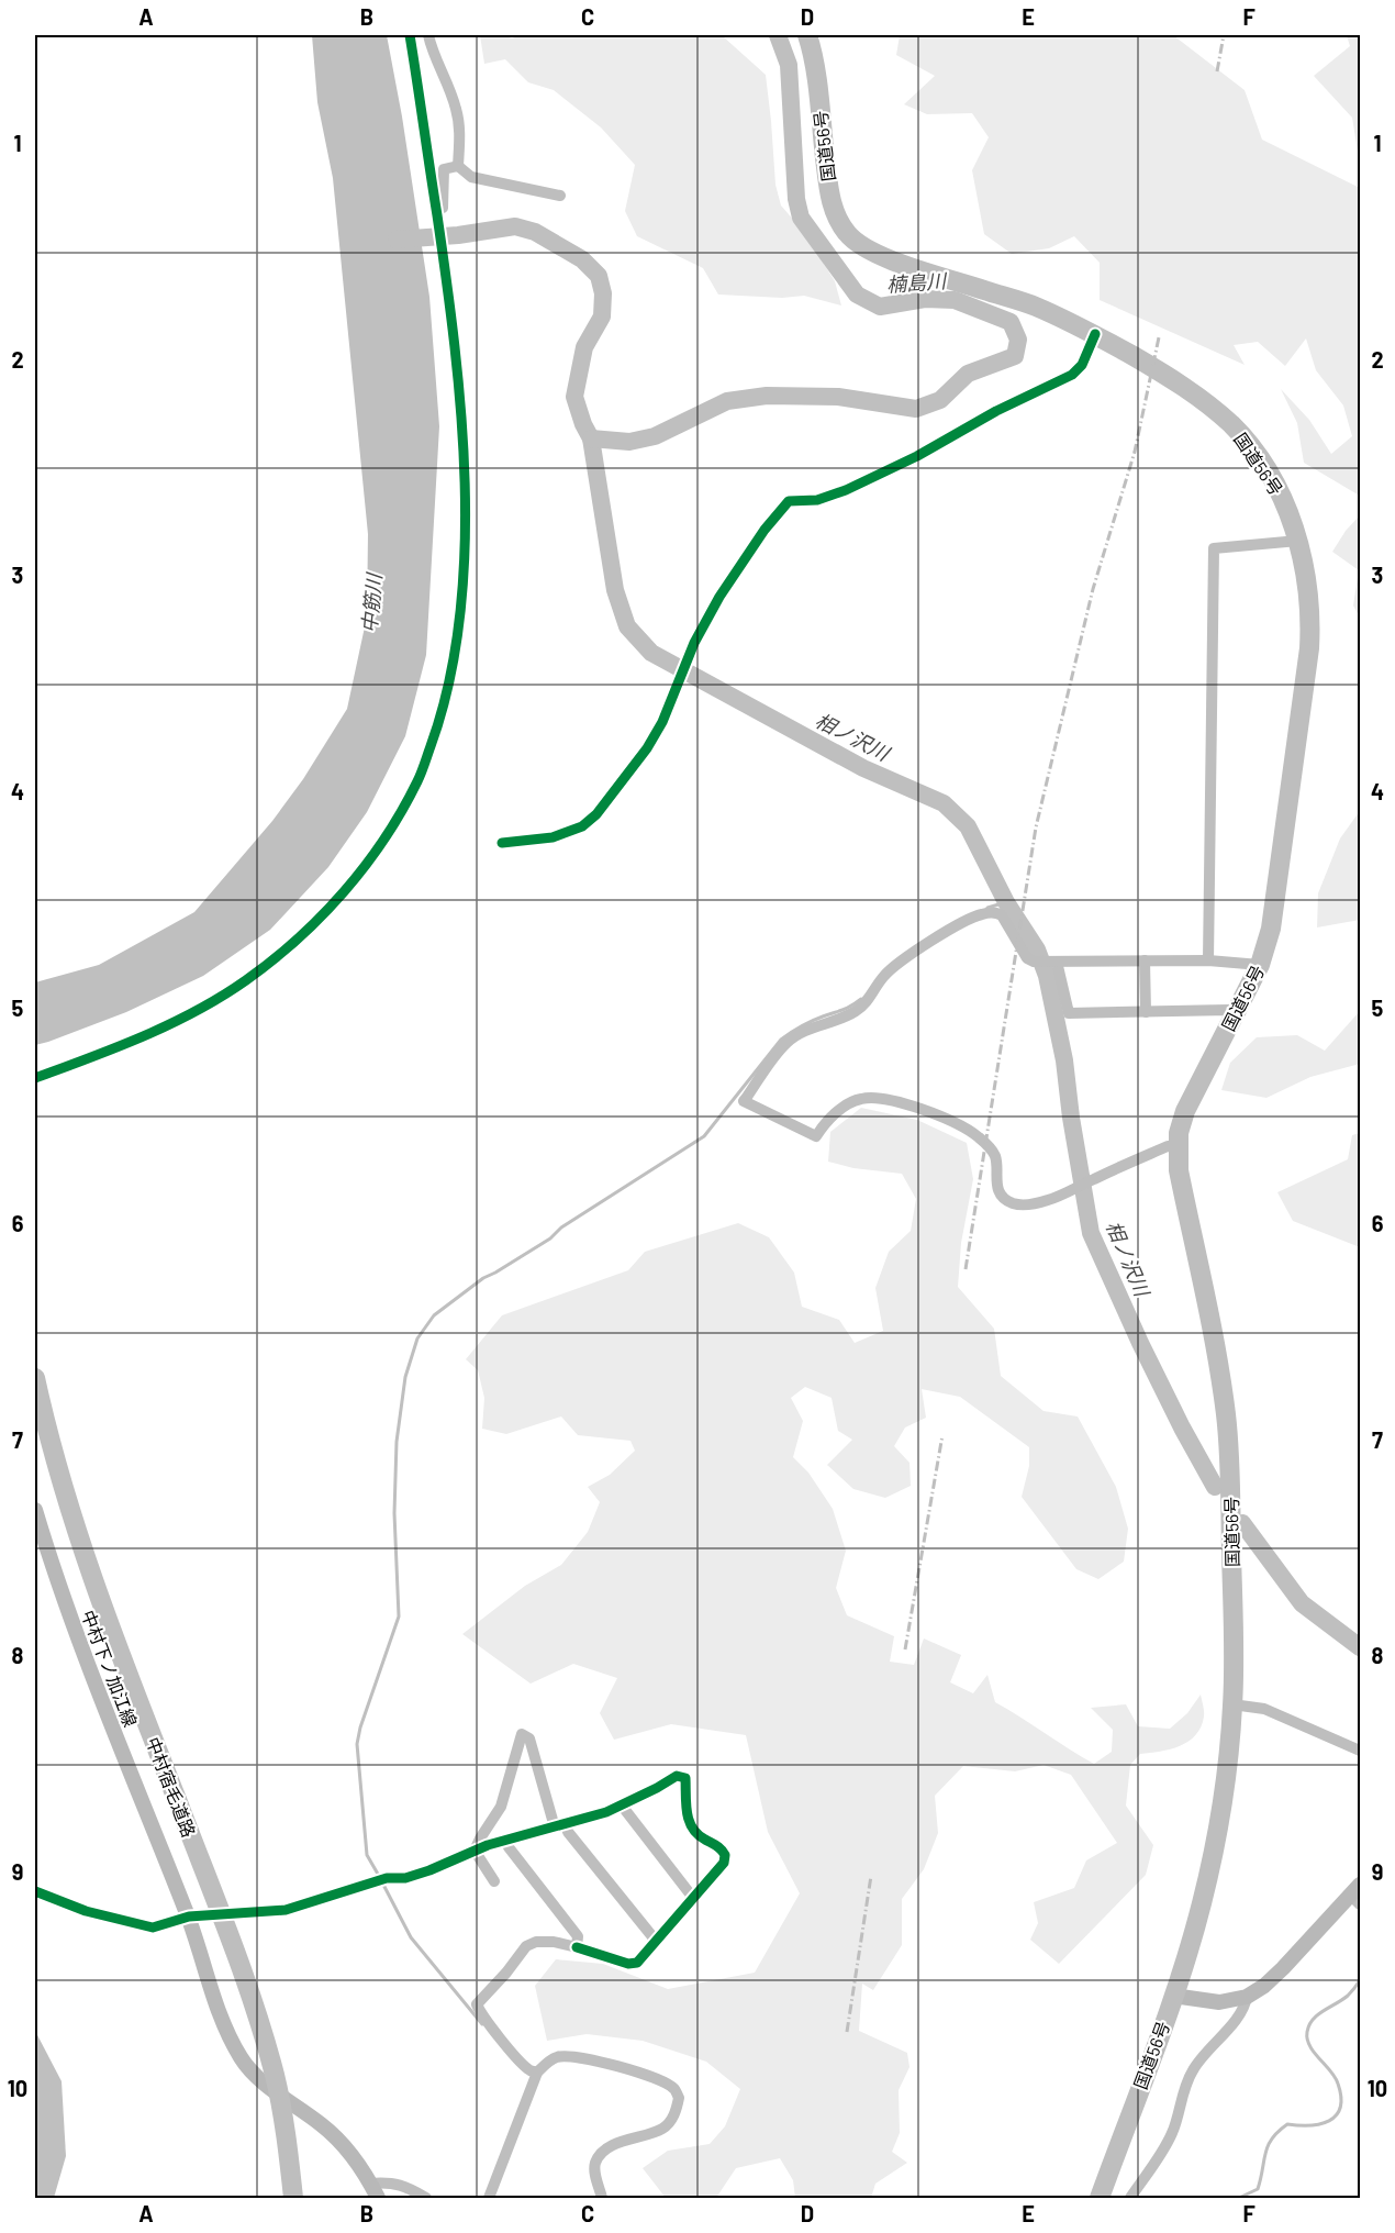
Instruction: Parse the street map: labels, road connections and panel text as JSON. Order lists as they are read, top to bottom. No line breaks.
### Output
{"streets":{"highway":["国道56号","中村宿毛道路"],"main road":["中村下ノ加江線"]},"water":["楠島川","中筋川","相ノ沢川"],"grid":{"columns":["A","B","C","D","E","F"],"rows":["1","2","3","4","5","6","7","8","9","10"]}}
